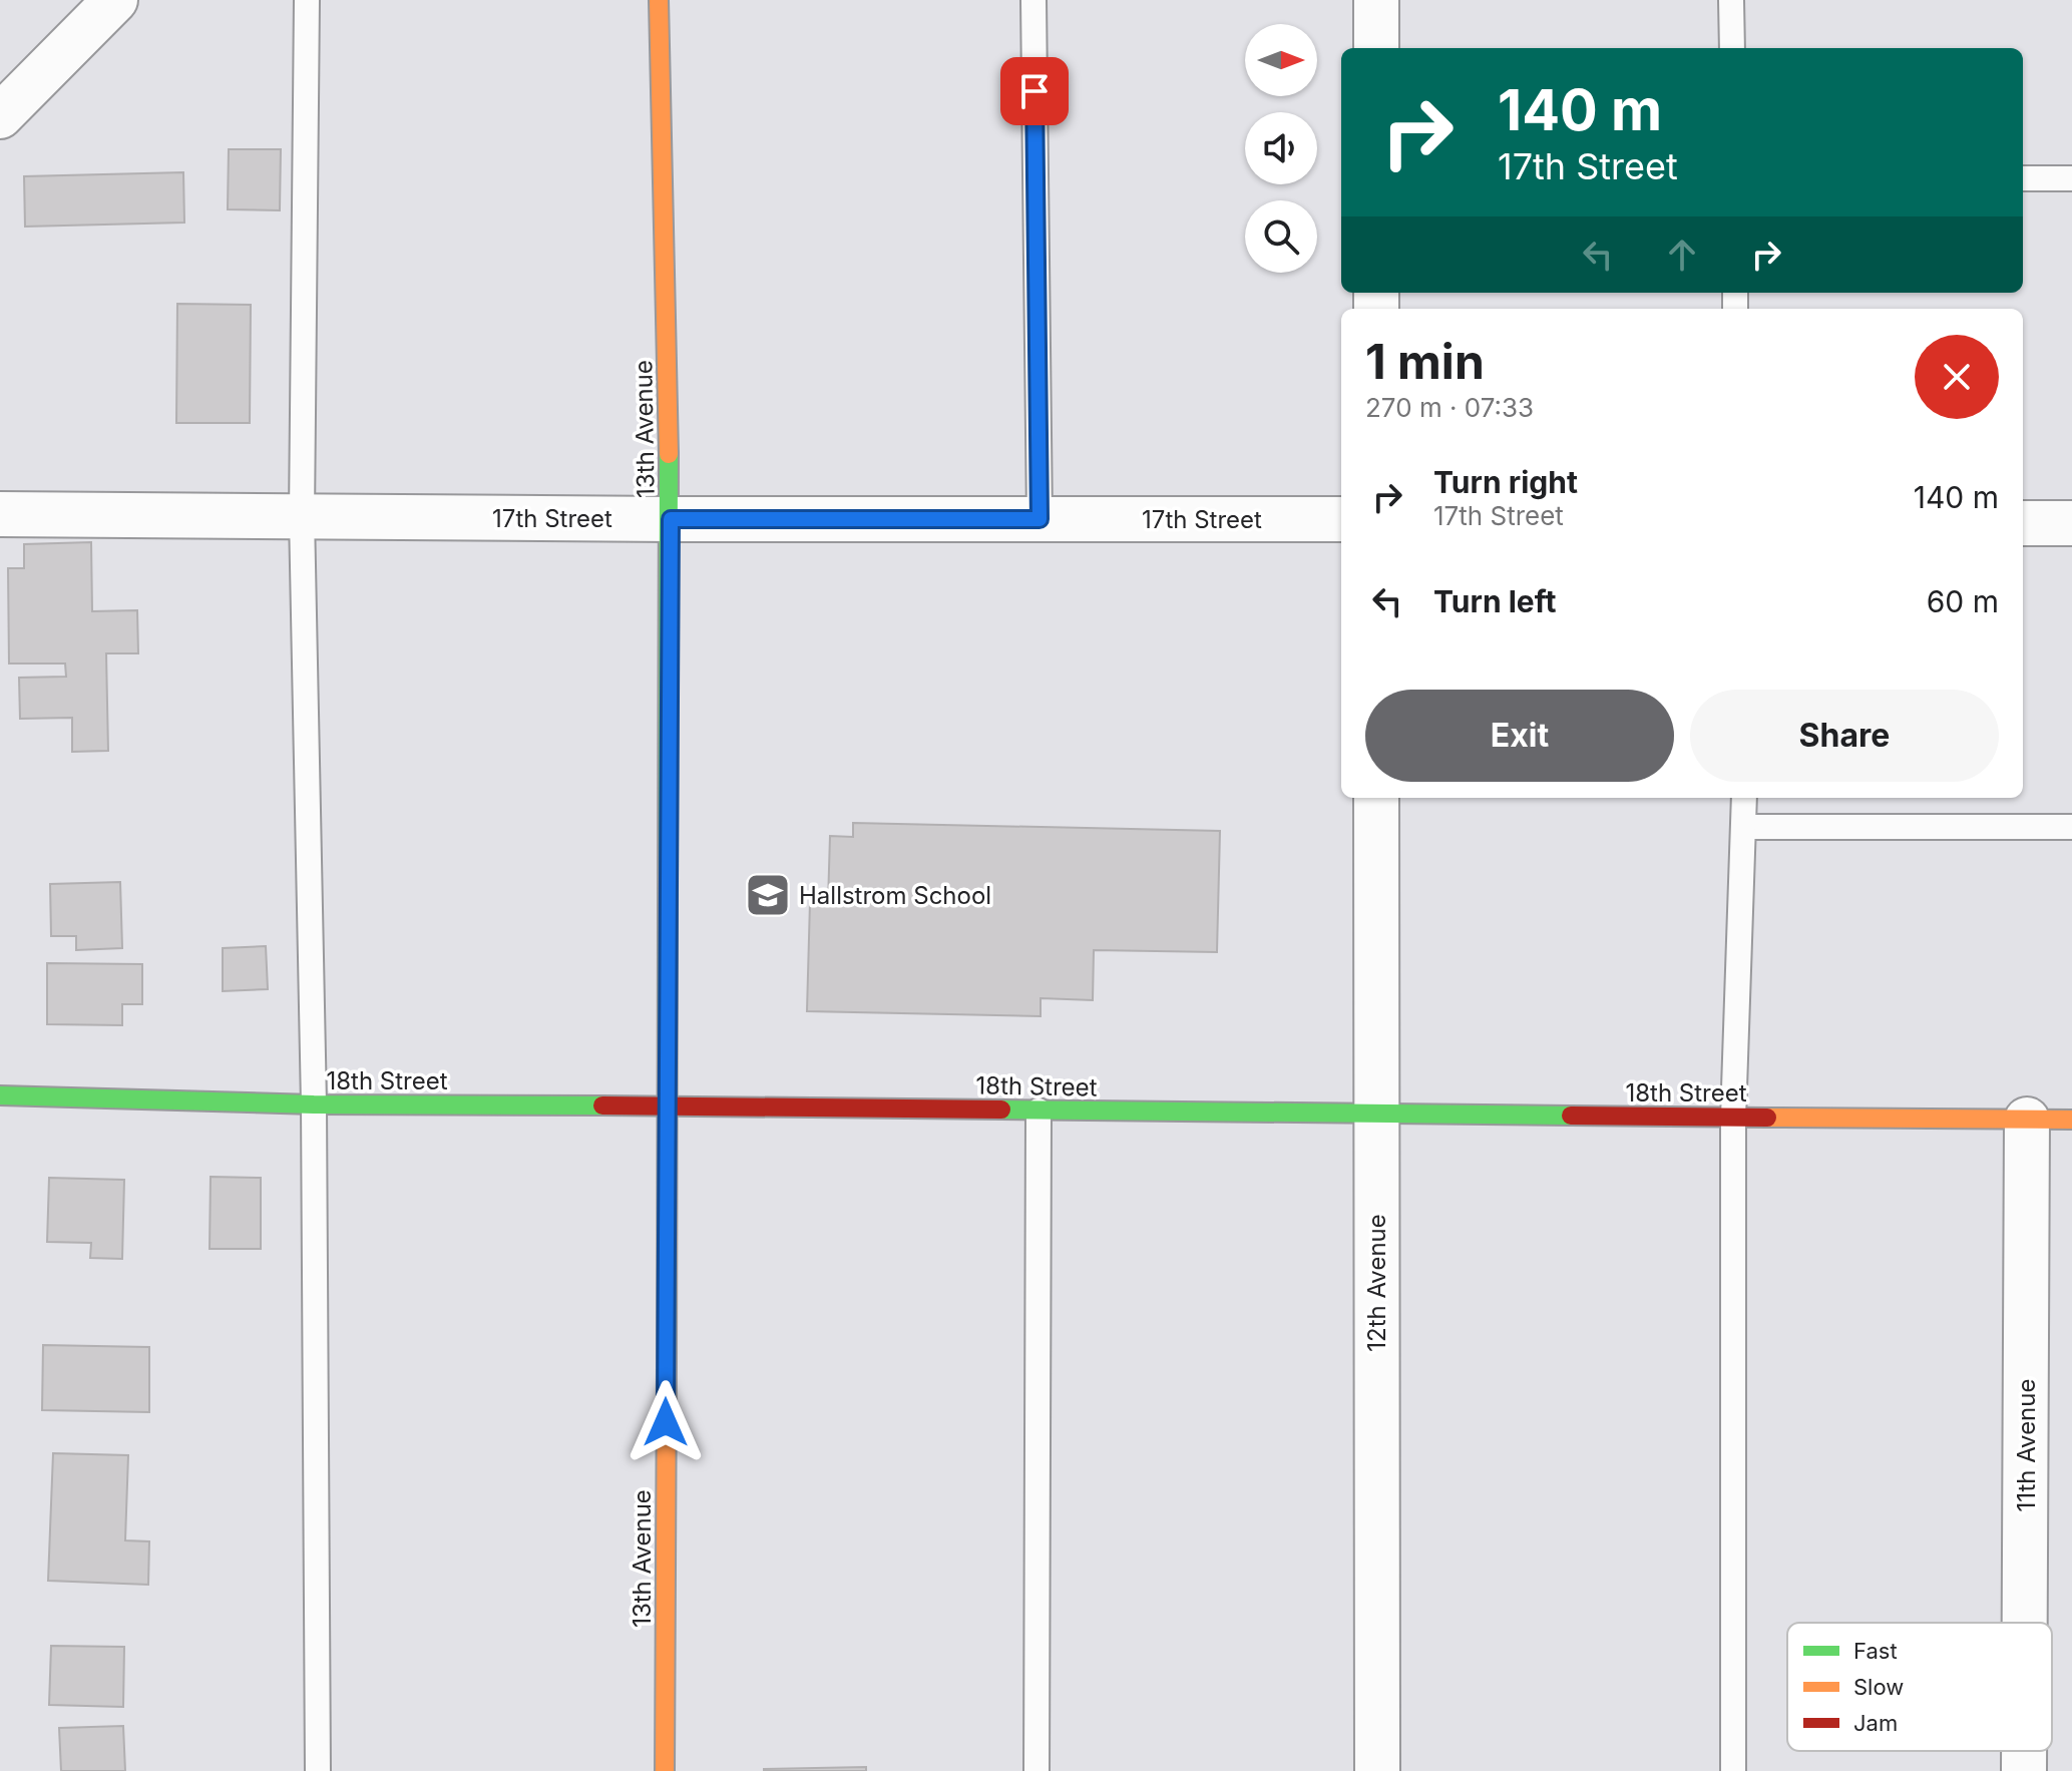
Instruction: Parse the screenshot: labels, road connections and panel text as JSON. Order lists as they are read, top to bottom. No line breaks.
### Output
{"streets":{"street":["13th Avenue","17th Street","18th Street","12th Avenue","11th Avenue"]},"crossings":[["13th Avenue","17th Street"],["13th Avenue","18th Street"],["18th Street","12th Avenue"],["18th Street","11th Avenue"]],"places":{"school or university":["Hallstrom School"]},"legend":["Fast","Slow","Jam"],"north":"right","page":{"turn":["140 m","17th Street"],"heading":["1 min","270 m · 07:33"],"list":[{"name":"Turn right","note":"17th Street","value":"140 m"},{"name":"Turn left","value":"60 m"}],"buttons":["Exit","Share"]}}
